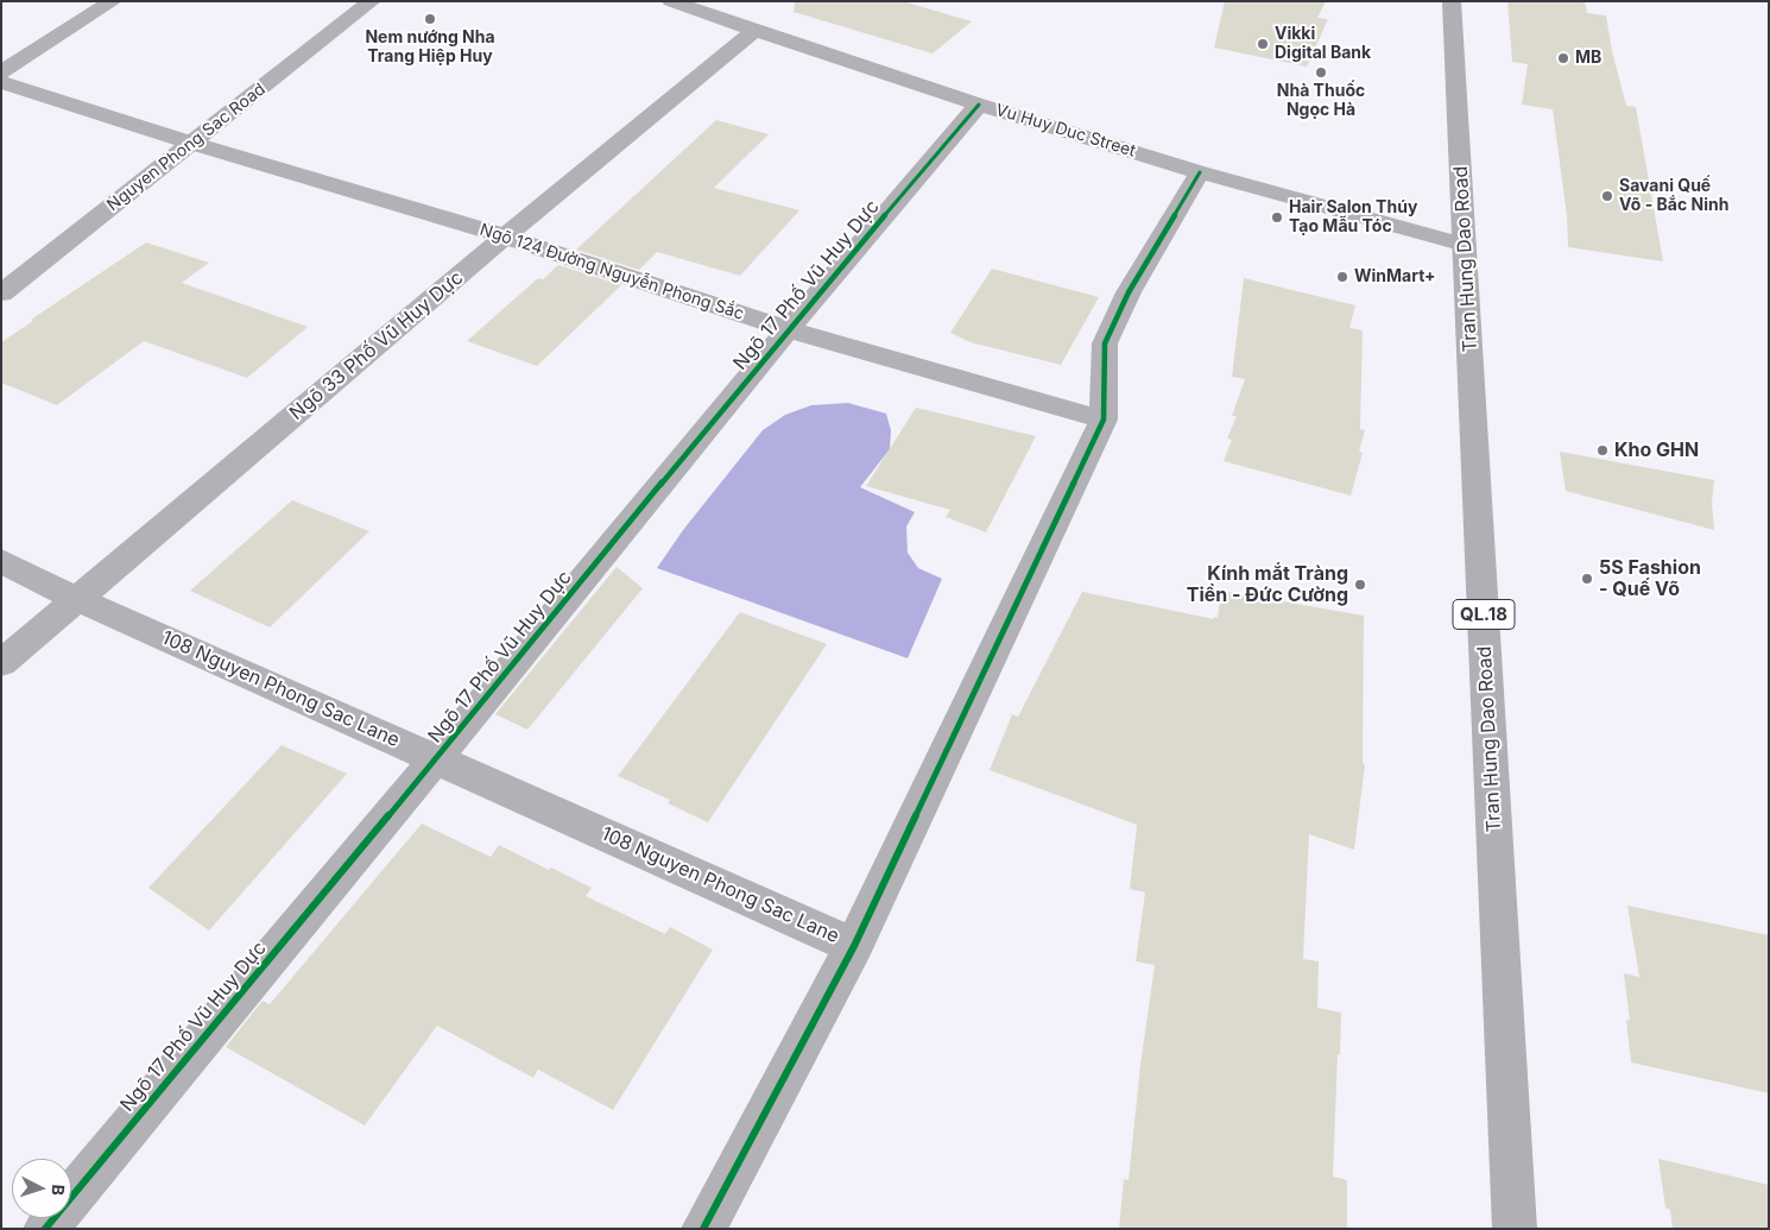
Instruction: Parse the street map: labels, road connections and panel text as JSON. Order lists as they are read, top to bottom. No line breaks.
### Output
{"streets":{"highway":["Tran Hung Dao Road","QL.18"],"street":["Vu Huy Duc Street","Nguyen Phong Sac Road","Ngõ 124 Đường Nguyễn Phong Sắc","Ngõ 17 Phố Vũ Huy Dực","Ngõ 33 Phố Vũ Huy Dực","108 Nguyen Phong Sac Lane"]},"crossings":[["Vu Huy Duc Street","Tran Hung Dao Road"],["Vu Huy Duc Street","Ngõ 17 Phố Vũ Huy Dực"],["Vu Huy Duc Street","Ngõ 33 Phố Vũ Huy Dực"],["Nguyen Phong Sac Road","Ngõ 124 Đường Nguyễn Phong Sắc"],["Ngõ 124 Đường Nguyễn Phong Sắc","Ngõ 17 Phố Vũ Huy Dực"],["Ngõ 124 Đường Nguyễn Phong Sắc","Ngõ 33 Phố Vũ Huy Dực"],["Ngõ 17 Phố Vũ Huy Dực","108 Nguyen Phong Sac Lane"],["Ngõ 33 Phố Vũ Huy Dực","108 Nguyen Phong Sac Lane"]],"places":["Nem nướng Nha Trang Hiệp Huy","Vikki Digital Bank","MB","Nhà Thuốc Ngọc Hà","Savani Quế Võ - Bắc Ninh","Hair Salon Thúy Tạo Mẫu Tóc","WinMart+","Kho GHN","5S Fashion - Quế Võ","Kính mắt Tràng Tiền - Đức Cường"],"north":"right"}
